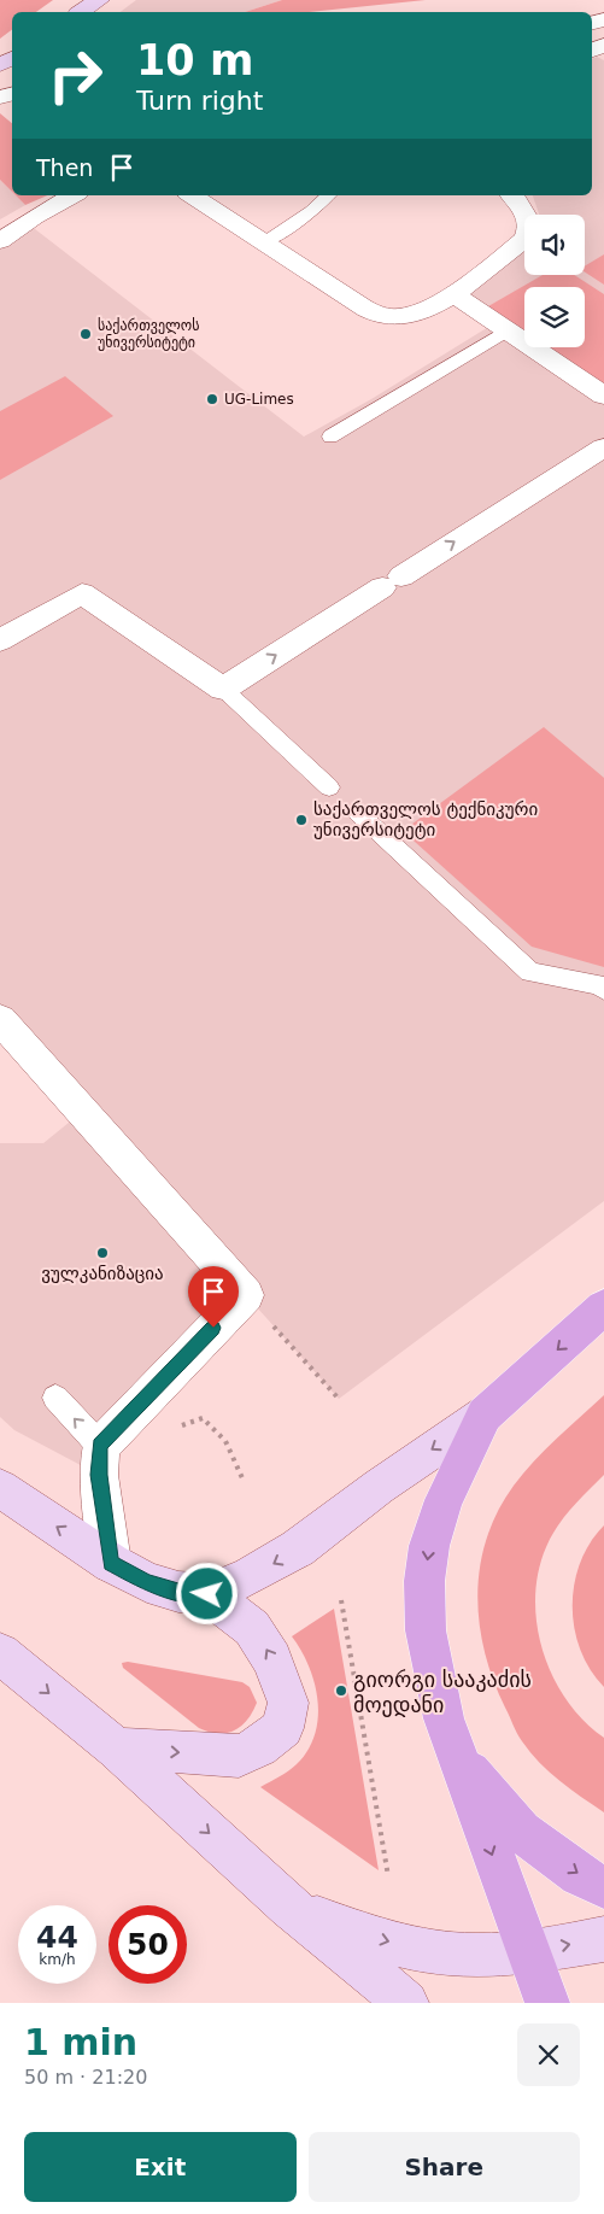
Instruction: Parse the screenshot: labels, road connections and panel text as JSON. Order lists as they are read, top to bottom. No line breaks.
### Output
{"places":["საქართველოს უნივერსიტეტი","UG-Limes","საქართველოს ტექნიკური უნივერსიტეტი","ვულკანიზაცია","გიორგი სააკაძის მოედანი"],"page":{"turn":["10 m","Turn right"],"then":"Then","speed":"44 km/h","limit":"50","heading":["1 min","50 m · 21:20"],"buttons":["Exit","Share"]}}
